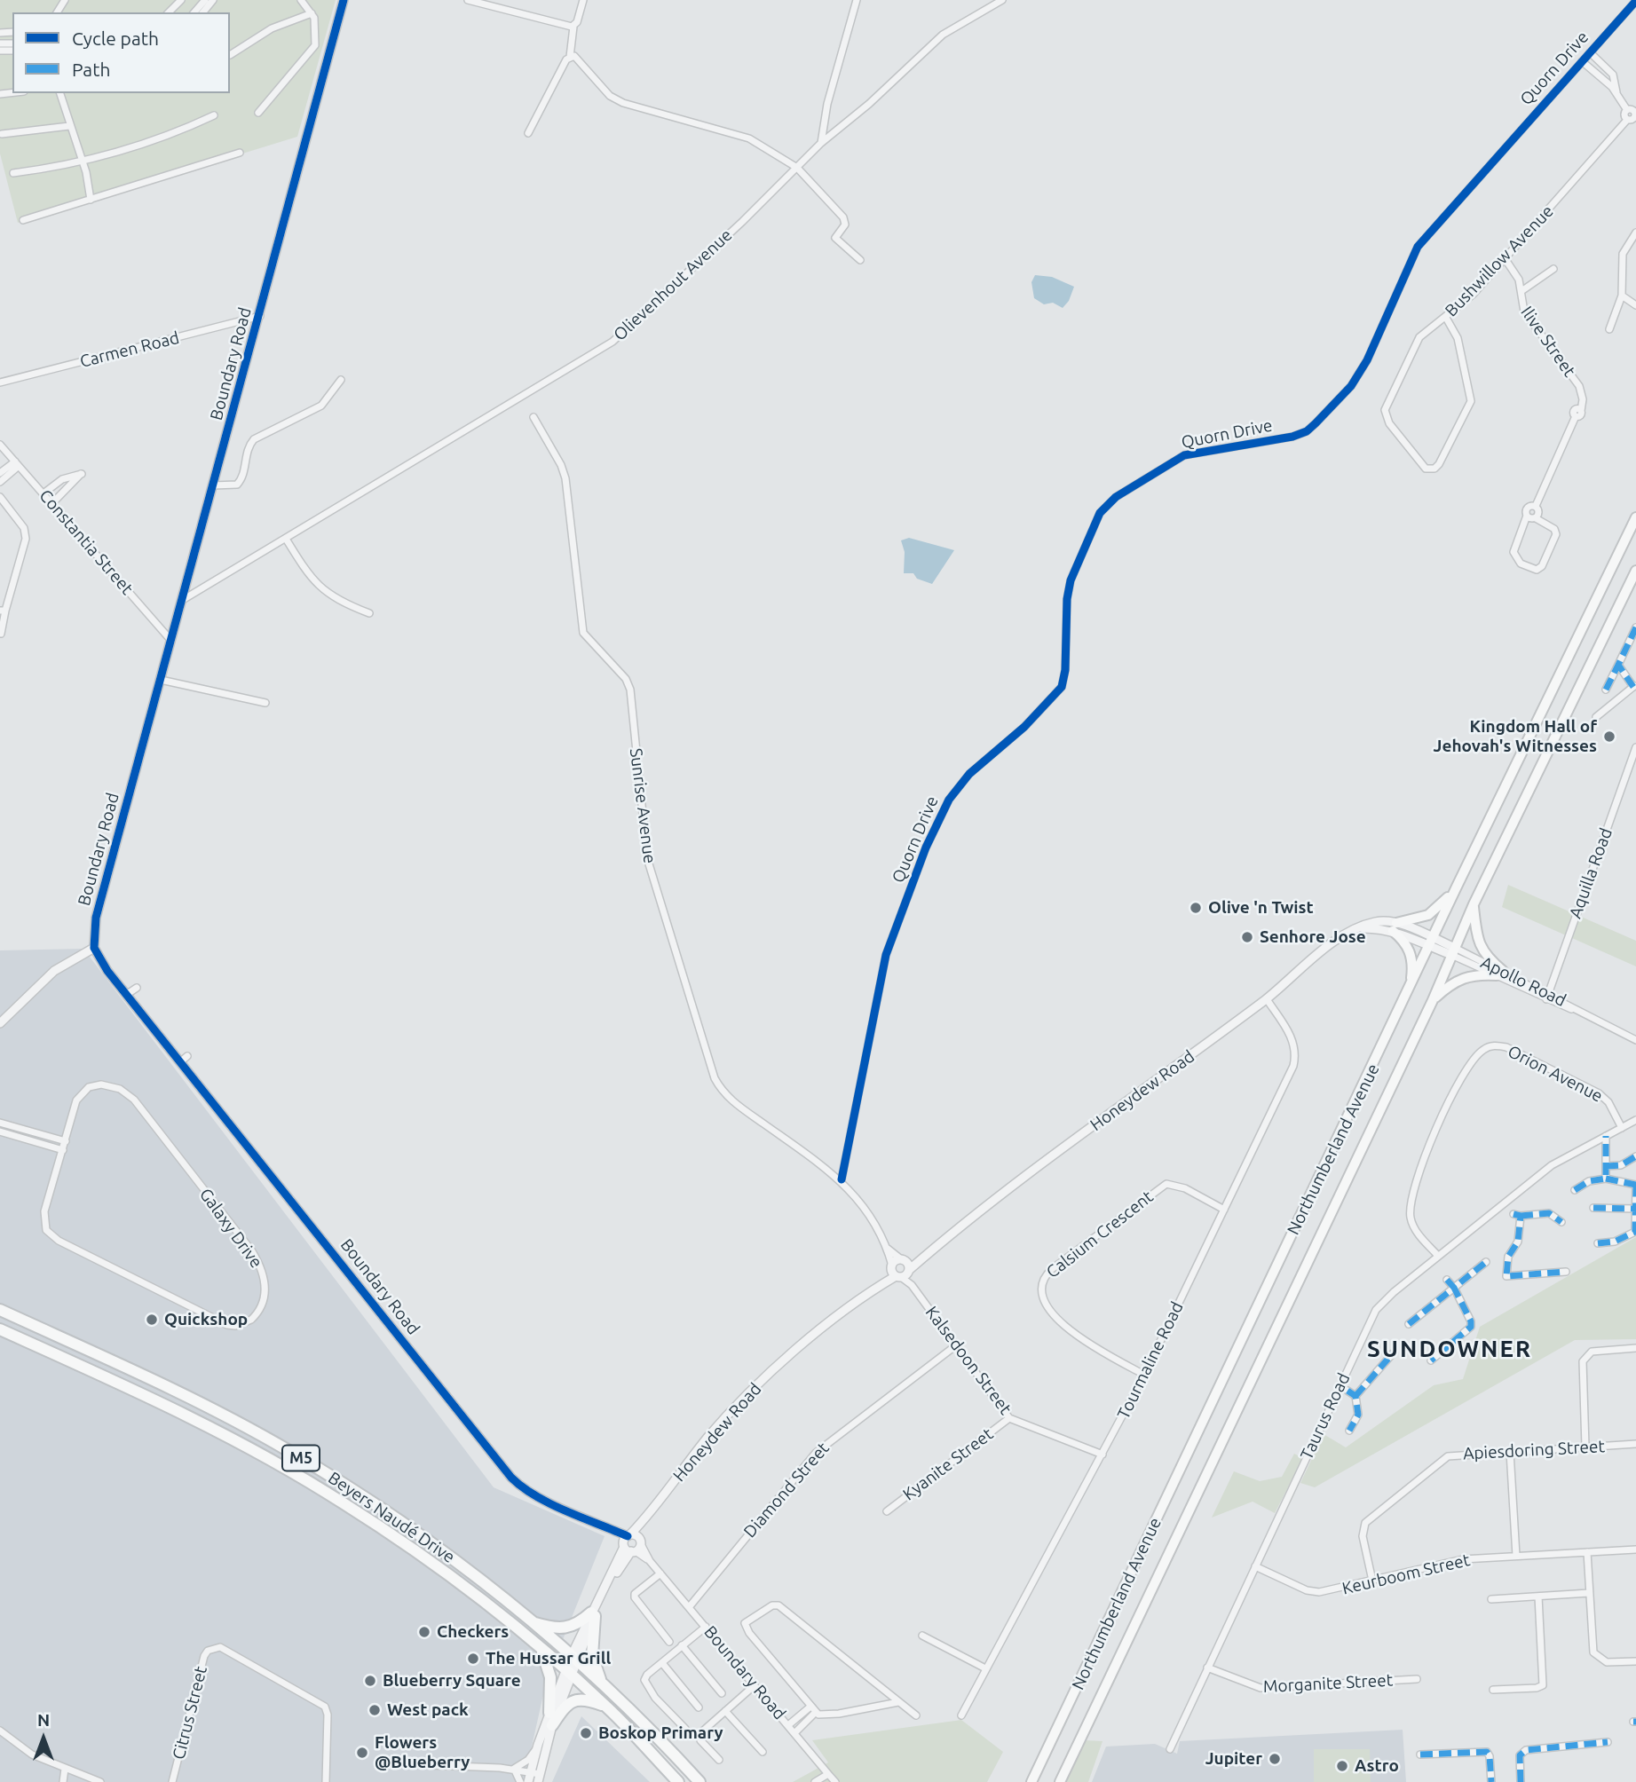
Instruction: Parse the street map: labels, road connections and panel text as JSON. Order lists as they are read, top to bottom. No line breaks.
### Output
{"streets":{"main road":["Northumberland Avenue","M5","Beyers Naudé Drive"],"street":["Quorn Drive","Bushwillow Avenue","Olievenhout Avenue","Ilive Street","Carmen Road","Boundary Road","Constantia Street","Sunrise Avenue","Aquilla Road","Apollo Road","Orion Avenue","Honeydew Road","Galaxy Drive","Calsium Crescent","Kalsedoon Street","Tourmaline Road","Taurus Road","Apiesdoring Street","Kyanite Street","Diamond Street","Keurboom Street","Morganite Street","Citrus Street"]},"crossings":[["Quorn Drive","Sunrise Avenue"],["Bushwillow Avenue","Ilive Street"],["Olievenhout Avenue","Boundary Road"],["Carmen Road","Boundary Road"],["Boundary Road","Constantia Street"],["Boundary Road","Honeydew Road"],["Boundary Road","Diamond Street"],["Sunrise Avenue","Honeydew Road"],["Sunrise Avenue","Kalsedoon Street"],["Aquilla Road","Apollo Road"],["Apollo Road","Honeydew Road"],["Apollo Road","Northumberland Avenue"],["Orion Avenue","Taurus Road"],["Honeydew Road","Northumberland Avenue"],["Honeydew Road","Kalsedoon Street"],["Honeydew Road","Tourmaline Road"],["Honeydew Road","Beyers Naudé Drive"],["Calsium Crescent","Tourmaline Road"],["Kalsedoon Street","Tourmaline Road"],["Kalsedoon Street","Kyanite Street"],["Kalsedoon Street","Diamond Street"],["Taurus Road","Keurboom Street"],["Taurus Road","Morganite Street"],["Apiesdoring Street","Keurboom Street"]],"districts":["SUNDOWNER"],"places":["Kingdom Hall of Jehovah's Witnesses","Olive 'n Twist","Senhore Jose","Quickshop","Checkers","The Hussar Grill","Blueberry Square","West pack","Boskop Primary","Flowers @Blueberry","Jupiter","Astro"],"legend":["Cycle path","Path"],"north":"top"}
